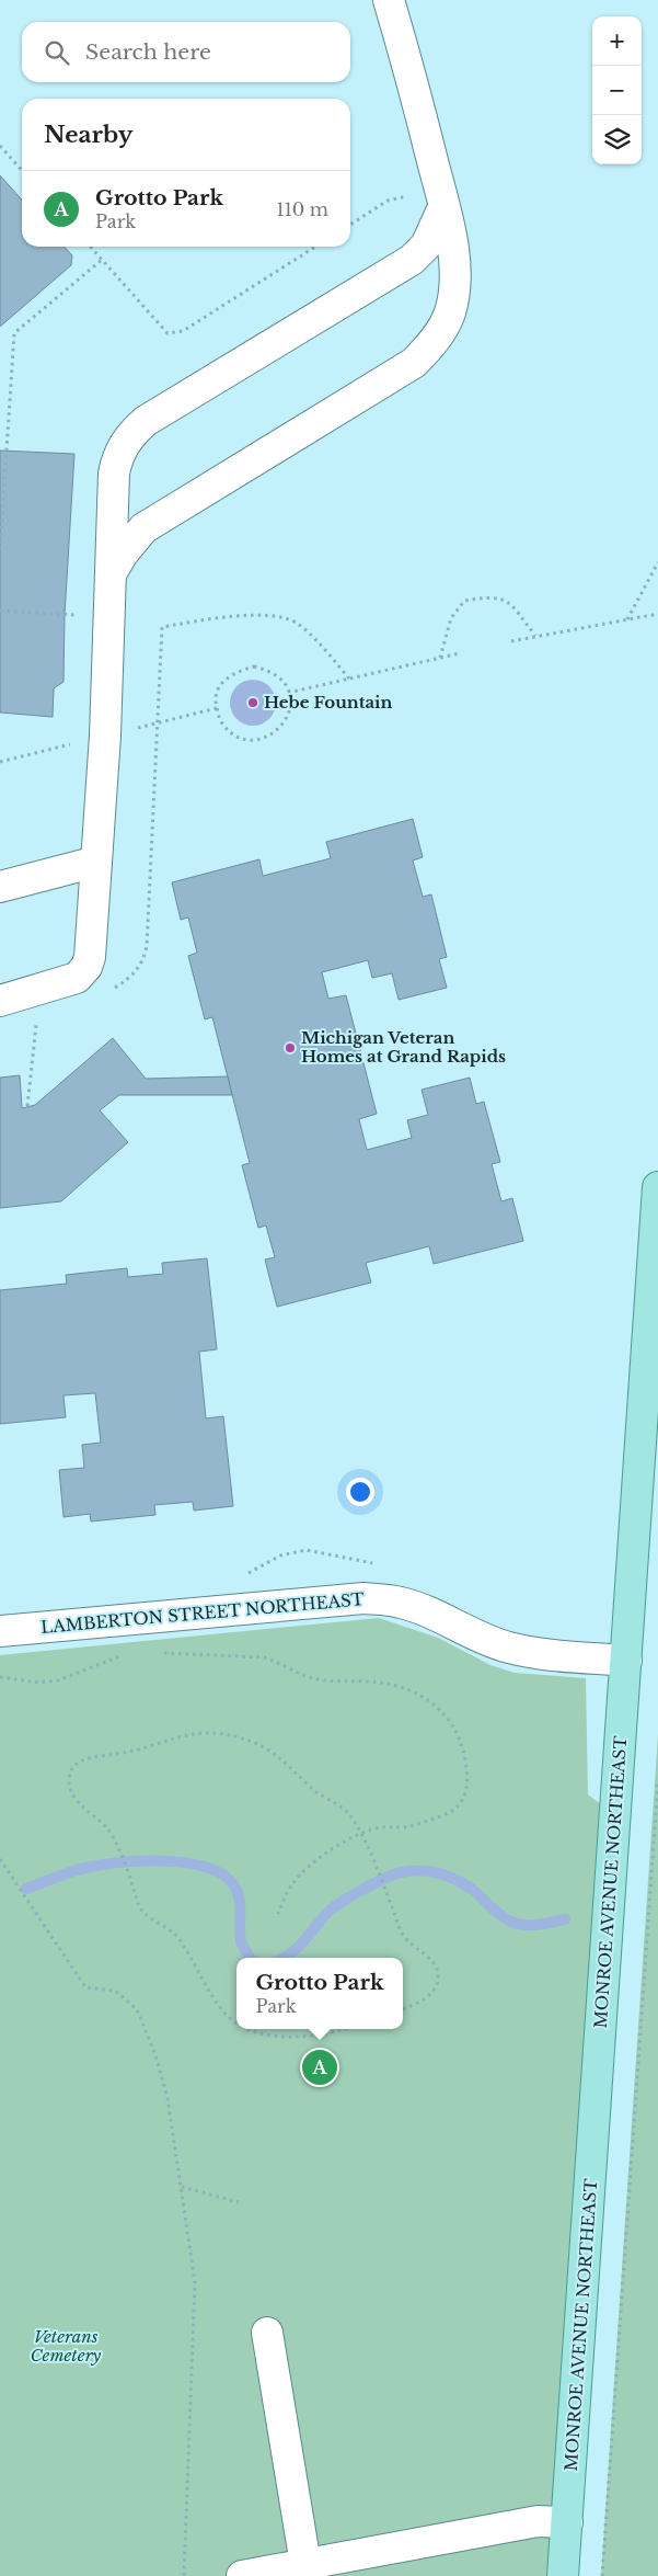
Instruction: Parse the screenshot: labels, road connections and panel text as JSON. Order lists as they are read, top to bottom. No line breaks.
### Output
{"streets":{"main road":["MONROE AVENUE NORTHEAST"],"street":["LAMBERTON STREET NORTHEAST"]},"crossings":[["LAMBERTON STREET NORTHEAST","MONROE AVENUE NORTHEAST"]],"parks":["Veterans Cemetery"],"places":["Hebe Fountain","Michigan Veteran Homes at Grand Rapids"],"page":{"map_buttons":["+","−"],"search":"Search here","heading":"Nearby","list":[{"mark":"A","name":"Grotto Park","note":"Park","value":"110 m"}],"popup":["Grotto Park","Park"],"pins":"A"}}
